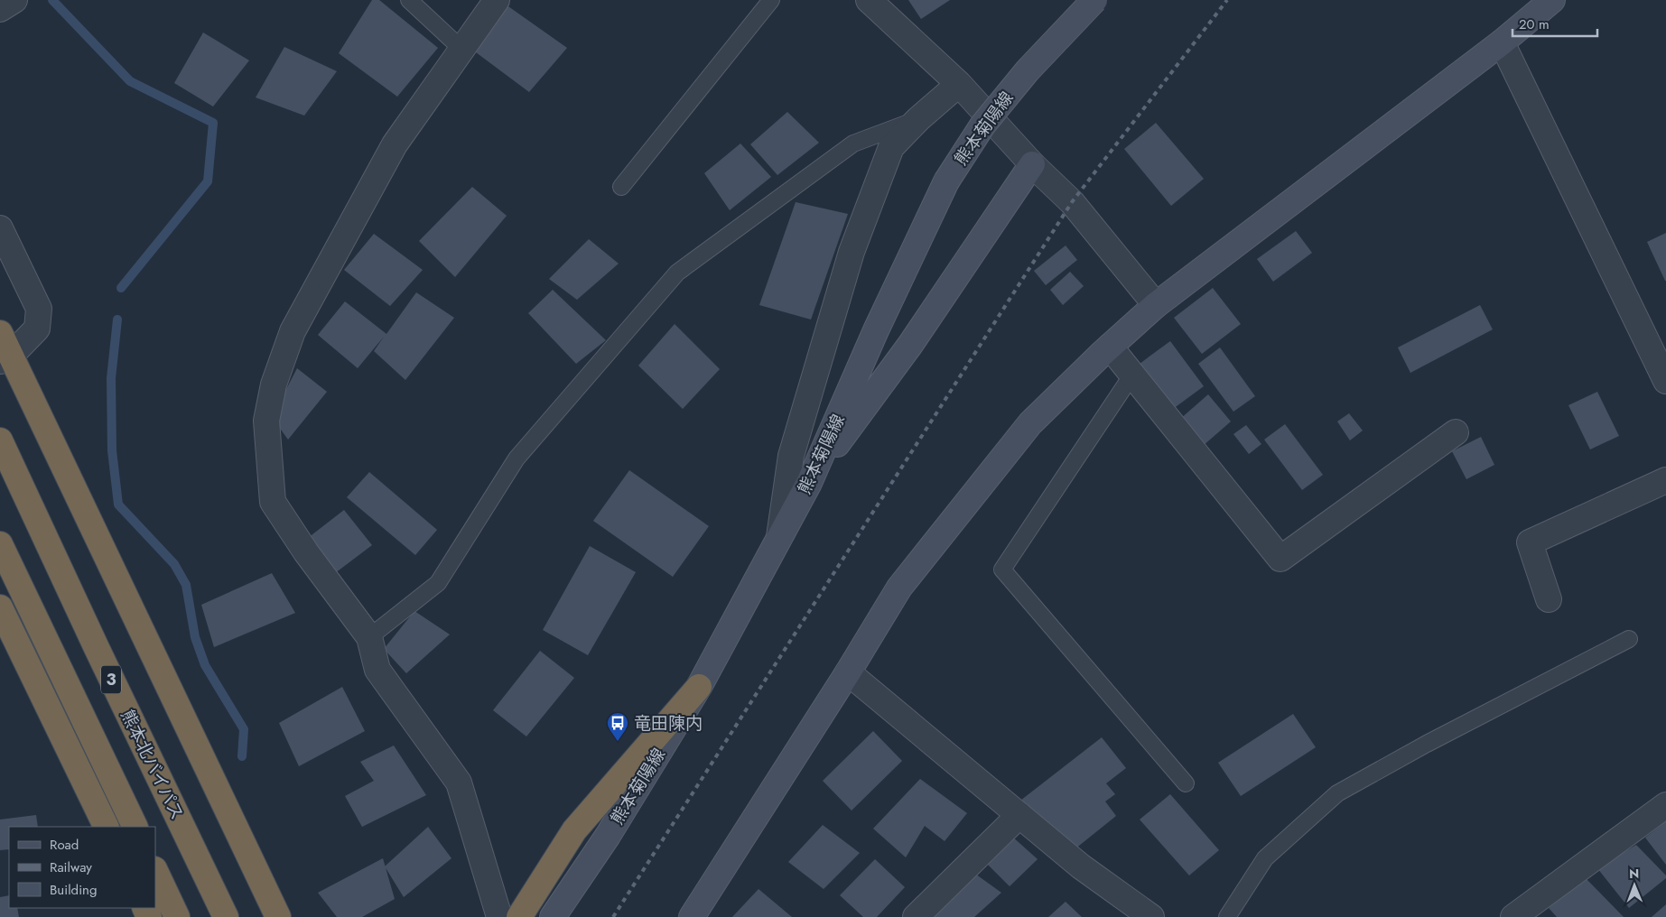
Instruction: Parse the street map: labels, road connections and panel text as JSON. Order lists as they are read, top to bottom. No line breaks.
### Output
{"streets":{"highway":["3","熊本北バイパス"],"main road":["熊本菊陽線"]},"places":{"bus stop":["竜田陳内"]},"legend":["Road","Railway","Building"],"scale_bar":"20 m","north":"top"}
